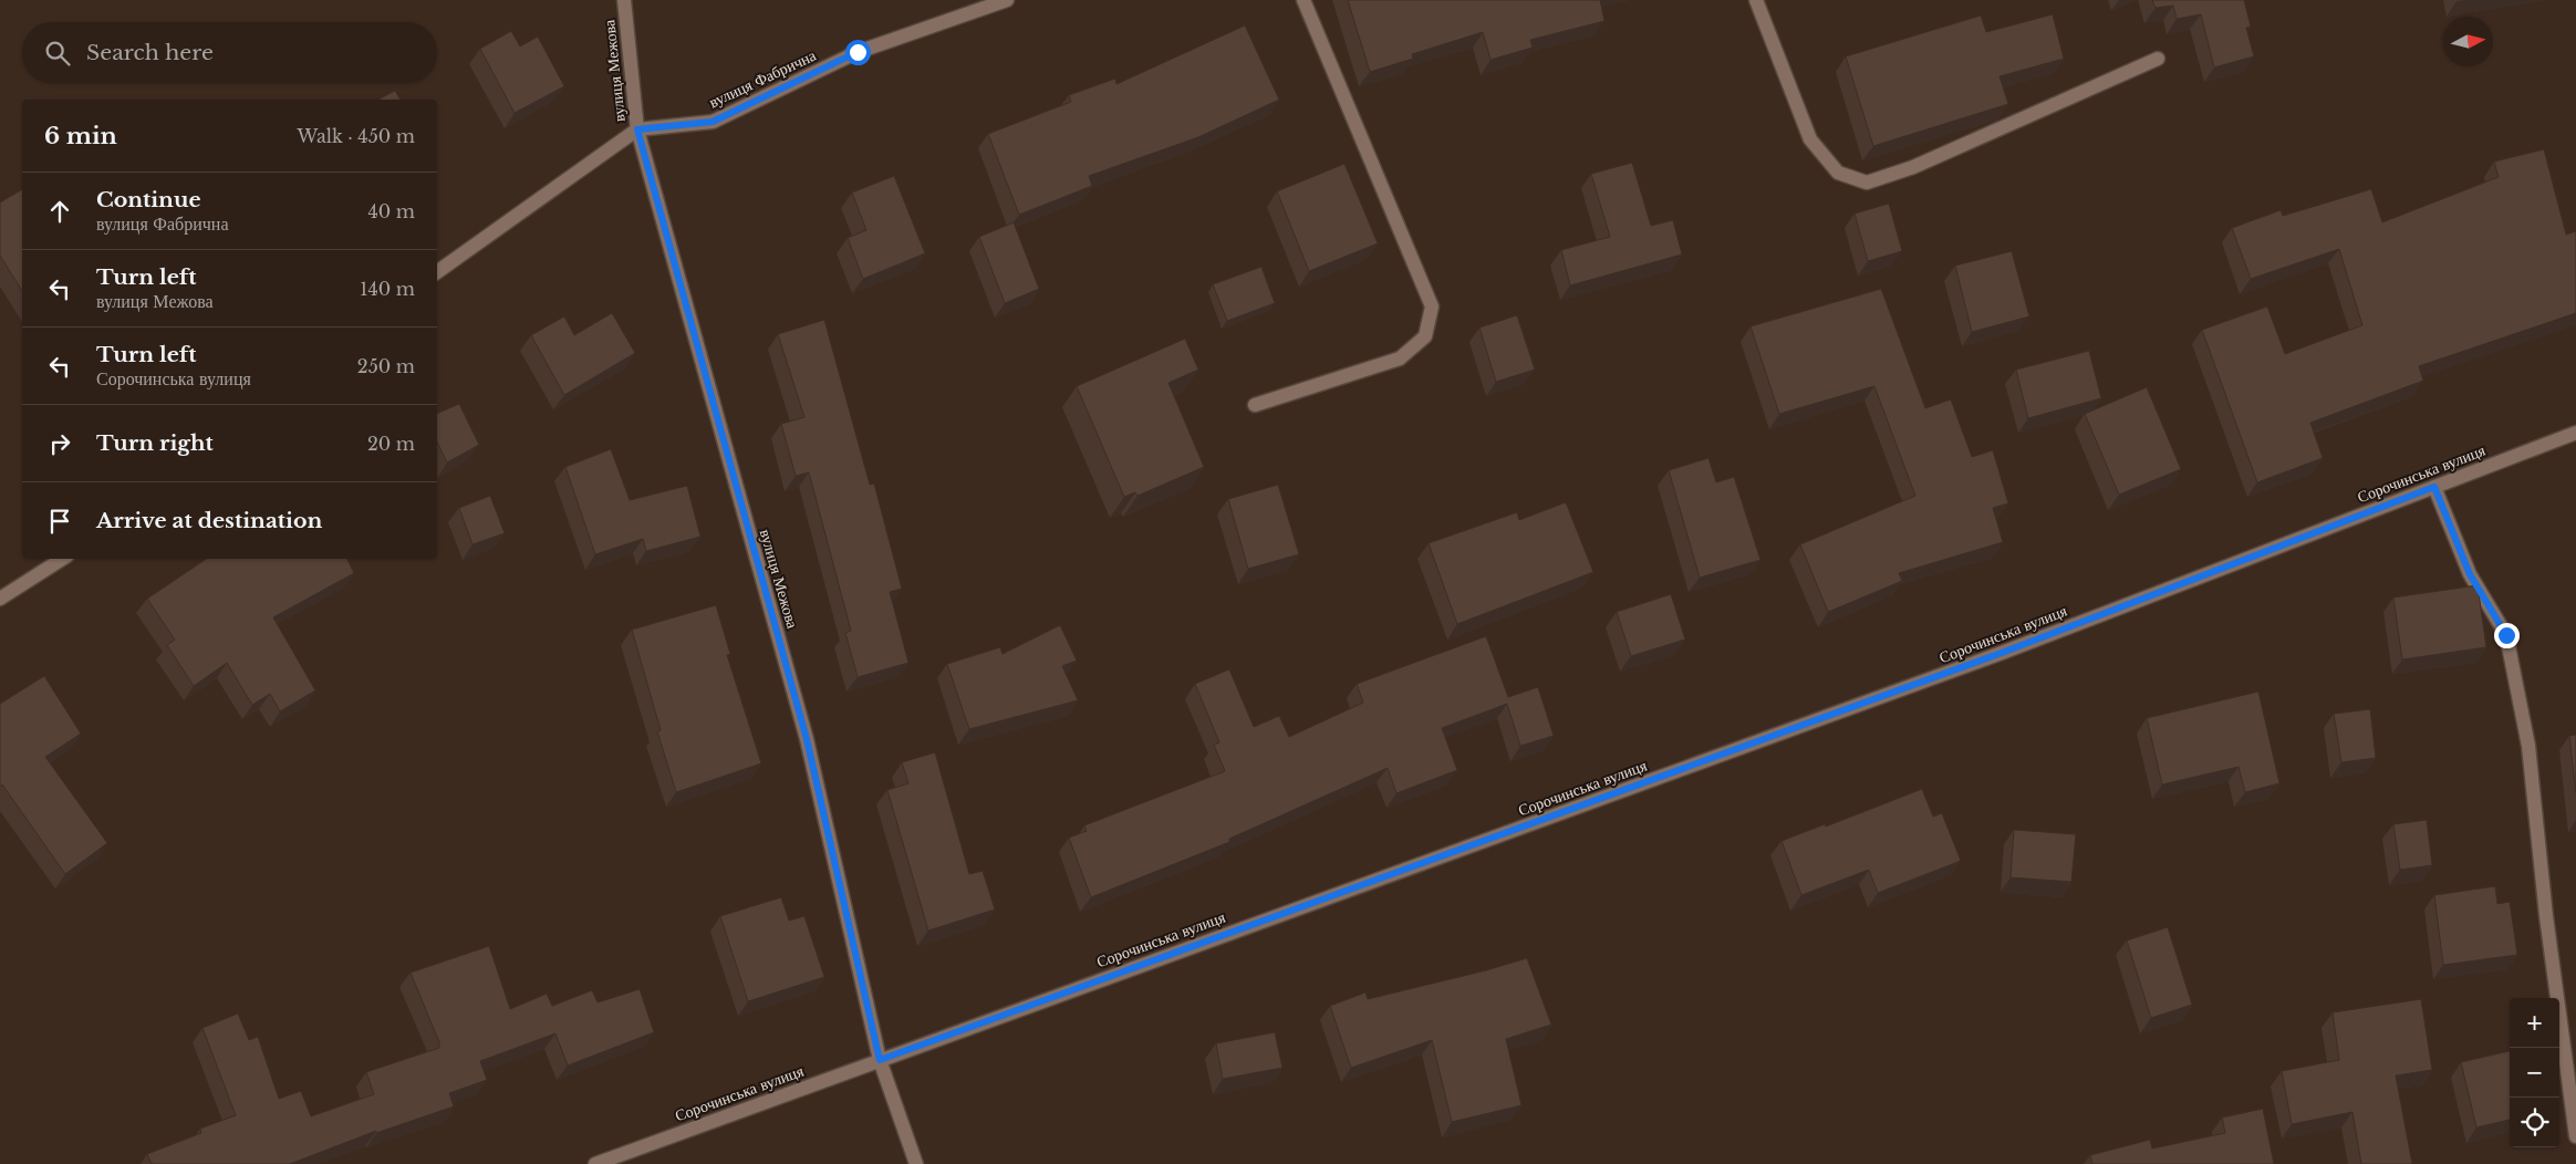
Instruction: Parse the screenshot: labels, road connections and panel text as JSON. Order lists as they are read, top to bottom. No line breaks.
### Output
{"streets":{"street":["вулиця Межова","вулиця Фабрична","Сорочинська вулиця"]},"crossings":[["вулиця Межова","вулиця Фабрична"],["вулиця Межова","Сорочинська вулиця"]],"north":"right","page":{"search":"Search here","heading":["6 min","Walk · 450 m"],"list":[["Continue","вулиця Фабрична","40 m"],["Turn left","вулиця Межова","140 m"],["Turn left","Сорочинська вулиця","250 m"],["Turn right","20 m"],"Arrive at destination"],"map_buttons":["+","−"]}}
